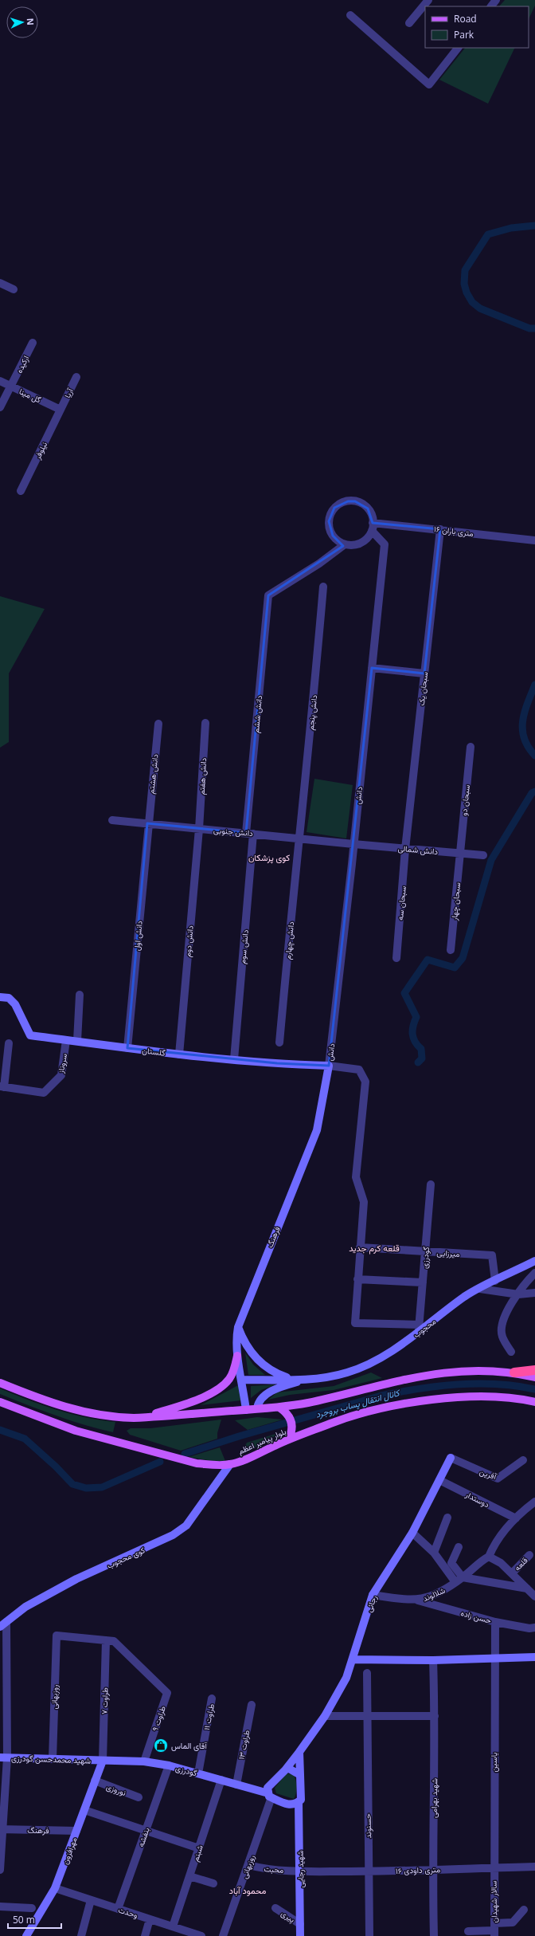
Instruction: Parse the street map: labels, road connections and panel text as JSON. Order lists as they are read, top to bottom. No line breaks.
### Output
{"streets":{"main road":["بلوار پیامبر اعظم"],"street":["ارکیده","آریا","گل مینا","نیلوفر","۱۶ متری باران","سبحان یک","دانش پنجم","دانش ششم","دانش هشتم","دانش هفتم","دانش","سبحان دو","دانش جنوبی","دانش شمالی","سبحان چهار","سبحان سه","دانش اول","دانش چهارم","دانش دوم","دانش سوم","گلستان","سروناز","فرهنگ","میرزایی","گودرزی","محجوب","آفرین","دوستدار","کوی محجوب","قلعه","شلالوند","رجائی","حسن زاده","روزبهانی","طراوت ۷","طراوت ۱۱","طراوت ۹","طراوت ۱۳","شهید محمدحسن گودرزی","یاسین","نوروزی","شهید بهرامی","حسنوند","بنفشه","مهرافزون","شبنم","محبت","شهید رجایی","۱۶ متری داودی","سالار شهیدان","وحدت","پیری"]},"crossings":[["ارکیده","گل مینا"],["آریا","گل مینا"],["آریا","نیلوفر"],["گل مینا","نیلوفر"],["۱۶ متری باران","سبحان یک"],["۱۶ متری باران","دانش ششم"],["۱۶ متری باران","دانش"],["سبحان یک","دانش شمالی"],["سبحان یک","سبحان سه"],["دانش پنجم","دانش جنوبی"],["دانش پنجم","دانش چهارم"],["دانش ششم","دانش"],["دانش ششم","دانش جنوبی"],["دانش ششم","دانش سوم"],["دانش هشتم","دانش جنوبی"],["دانش هشتم","دانش اول"],["دانش هفتم","دانش جنوبی"],["دانش هفتم","دانش دوم"],["دانش","دانش جنوبی"],["دانش","دانش شمالی"],["دانش","گلستان"],["دانش","فرهنگ"],["سبحان دو","دانش شمالی"],["سبحان دو","سبحان چهار"],["دانش جنوبی","دانش شمالی"],["دانش جنوبی","دانش اول"],["دانش جنوبی","دانش چهارم"],["دانش جنوبی","دانش دوم"],["دانش جنوبی","دانش سوم"],["دانش شمالی","سبحان چهار"],["دانش شمالی","سبحان سه"],["دانش اول","گلستان"],["دانش دوم","گلستان"],["دانش سوم","گلستان"],["گلستان","سروناز"],["گلستان","فرهنگ"],["فرهنگ","مهرافزون"],["میرزایی","گودرزی"],["میرزایی","محجوب"],["گودرزی","محجوب"],["گودرزی","رجائی"],["گودرزی","روزبهانی"],["گودرزی","طراوت ۷"],["گودرزی","طراوت ۱۱"],["گودرزی","طراوت ۹"],["گودرزی","طراوت ۱۳"],["گودرزی","شهید محمدحسن گودرزی"],["گودرزی","بنفشه"],["گودرزی","مهرافزون"],["گودرزی","شبنم"],["گودرزی","شهید رجایی"],["بلوار پیامبر اعظم","کوی محجوب"],["آفرین","رجائی"],["دوستدار","رجائی"],["شلالوند","رجائی"],["شلالوند","حسن زاده"],["رجائی","روزبهانی"],["رجائی","شهید رجایی"],["حسن زاده","یاسین"],["روزبهانی","طراوت ۷"],["روزبهانی","طراوت ۹"],["روزبهانی","شهید محمدحسن گودرزی"],["روزبهانی","محبت"],["روزبهانی","شهید رجایی"],["طراوت ۷","طراوت ۹"],["طراوت ۷","شهید محمدحسن گودرزی"],["طراوت ۷","مهرافزون"],["شهید محمدحسن گودرزی","مهرافزون"],["یاسین","۱۶ متری داودی"],["یاسین","سالار شهیدان"],["نوروزی","مهرافزون"],["شهید بهرامی","۱۶ متری داودی"],["حسنوند","۱۶ متری داودی"],["بنفشه","وحدت"],["مهرافزون","وحدت"],["شبنم","وحدت"],["محبت","شهید رجایی"],["محبت","۱۶ متری داودی"],["شهید رجایی","۱۶ متری داودی"],["شهید رجایی","پیری"],["۱۶ متری داودی","سالار شهیدان"]],"districts":["کوی پزشکان","قلعه کرم جدید","محمود آباد"],"water":["کانال انتقال پساب بروجرد"],"places":{"shop":["آقای الماس"]},"legend":["Road","Park"],"scale_bar":"50 m","north":"right"}
